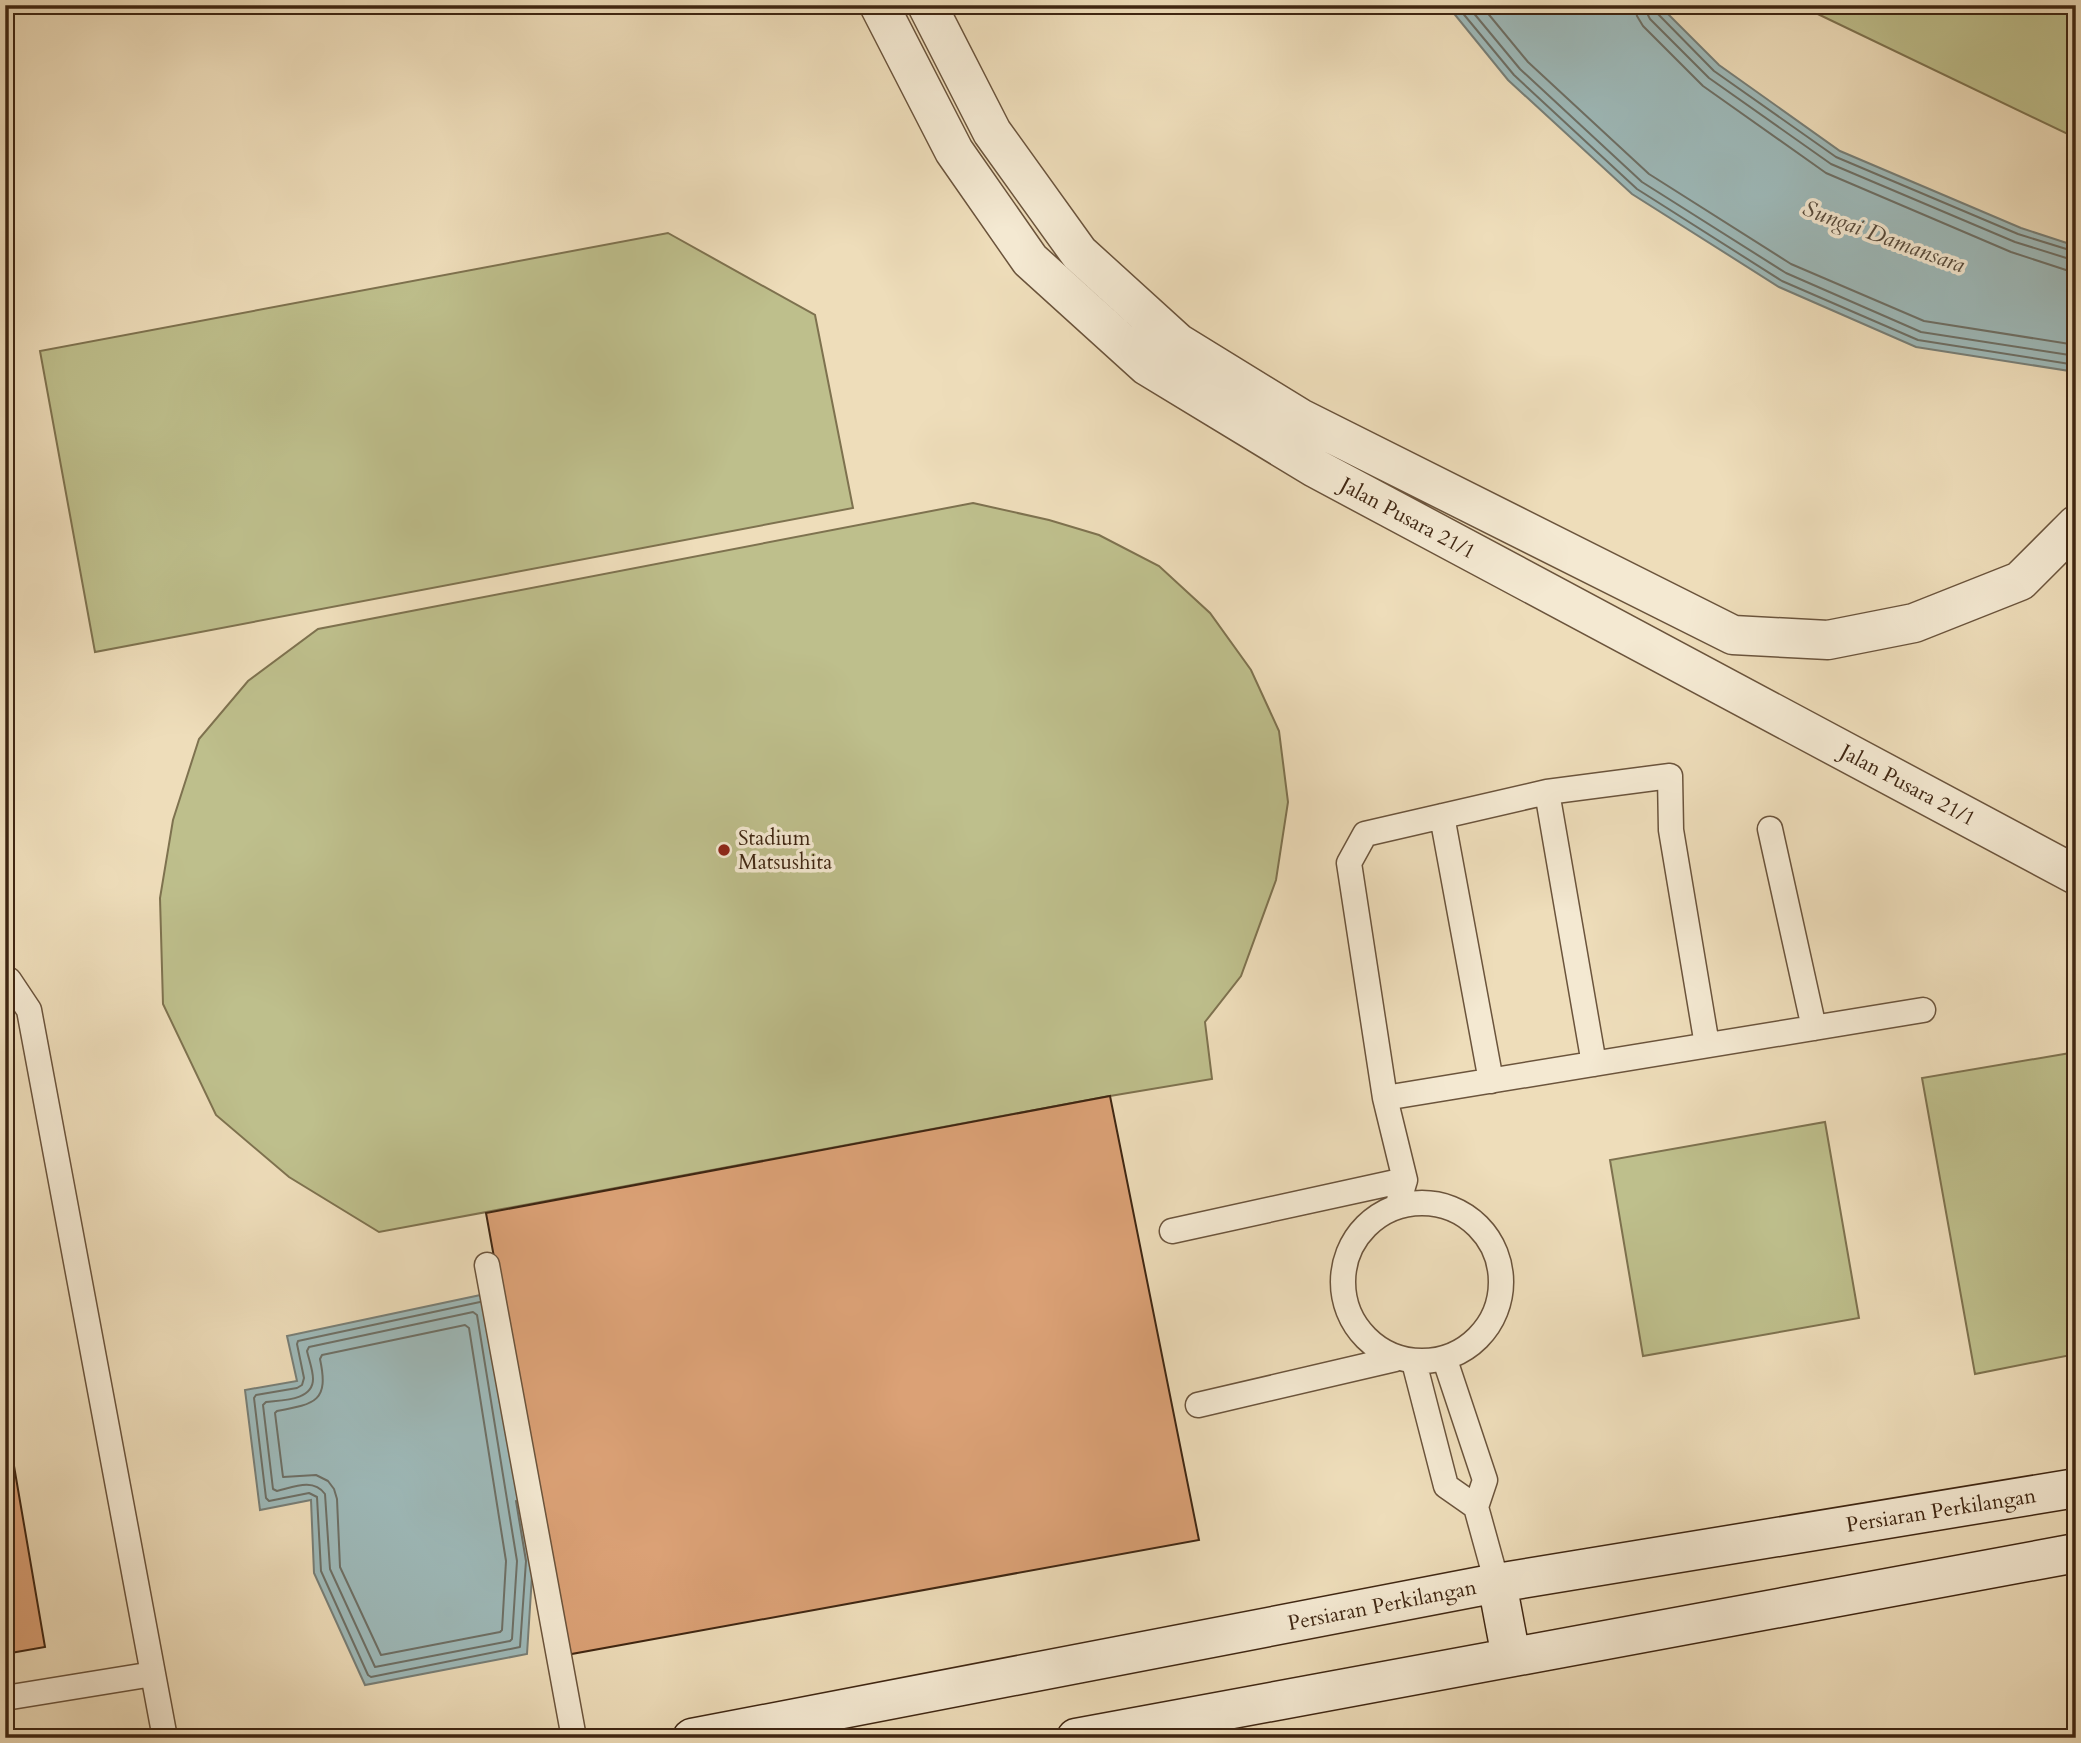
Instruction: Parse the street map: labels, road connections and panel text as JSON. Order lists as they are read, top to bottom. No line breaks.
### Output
{"streets":{"street":["Jalan Pusara 21/1","Persiaran Perkilangan"]},"water":["Sungai Damansara"],"places":["Stadium Matsushita"]}
